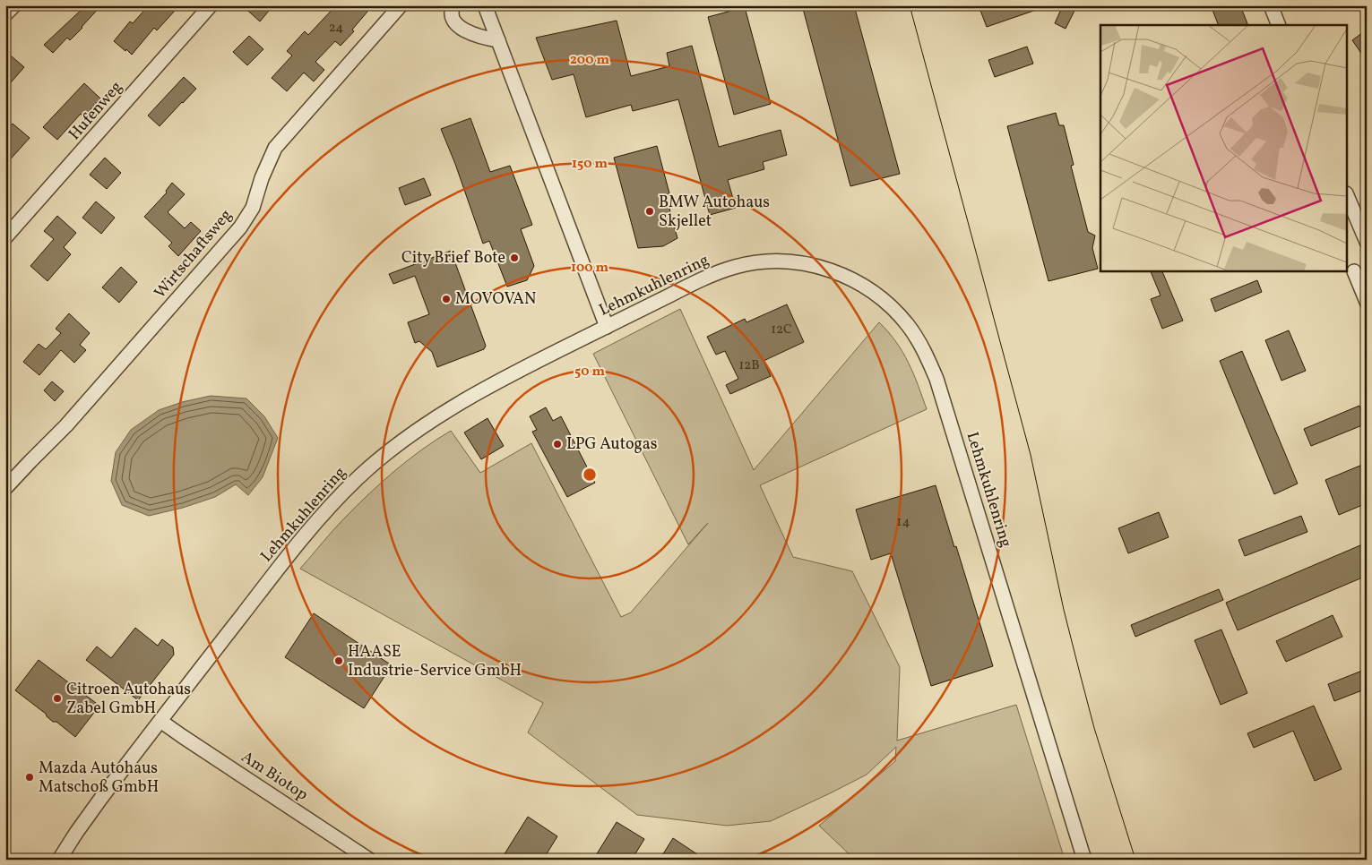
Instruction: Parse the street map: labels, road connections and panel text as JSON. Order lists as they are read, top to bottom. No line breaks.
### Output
{"streets":{"street":["Hufenweg","Wirtschaftsweg","Lehmkuhlenring","Am Biotop"]},"crossings":[["Lehmkuhlenring","Am Biotop"]],"places":["BMW Autohaus Skjellet","City Brief Bote","MOVOVAN","LPG Autogas","HAASE Industrie-Service GmbH","Citroen Autohaus Zabel GmbH","Mazda Autohaus Matschoß GmbH"],"house_numbers":["24","12C","12B","14"],"rings":["200 m","150 m","100 m","50 m"]}
